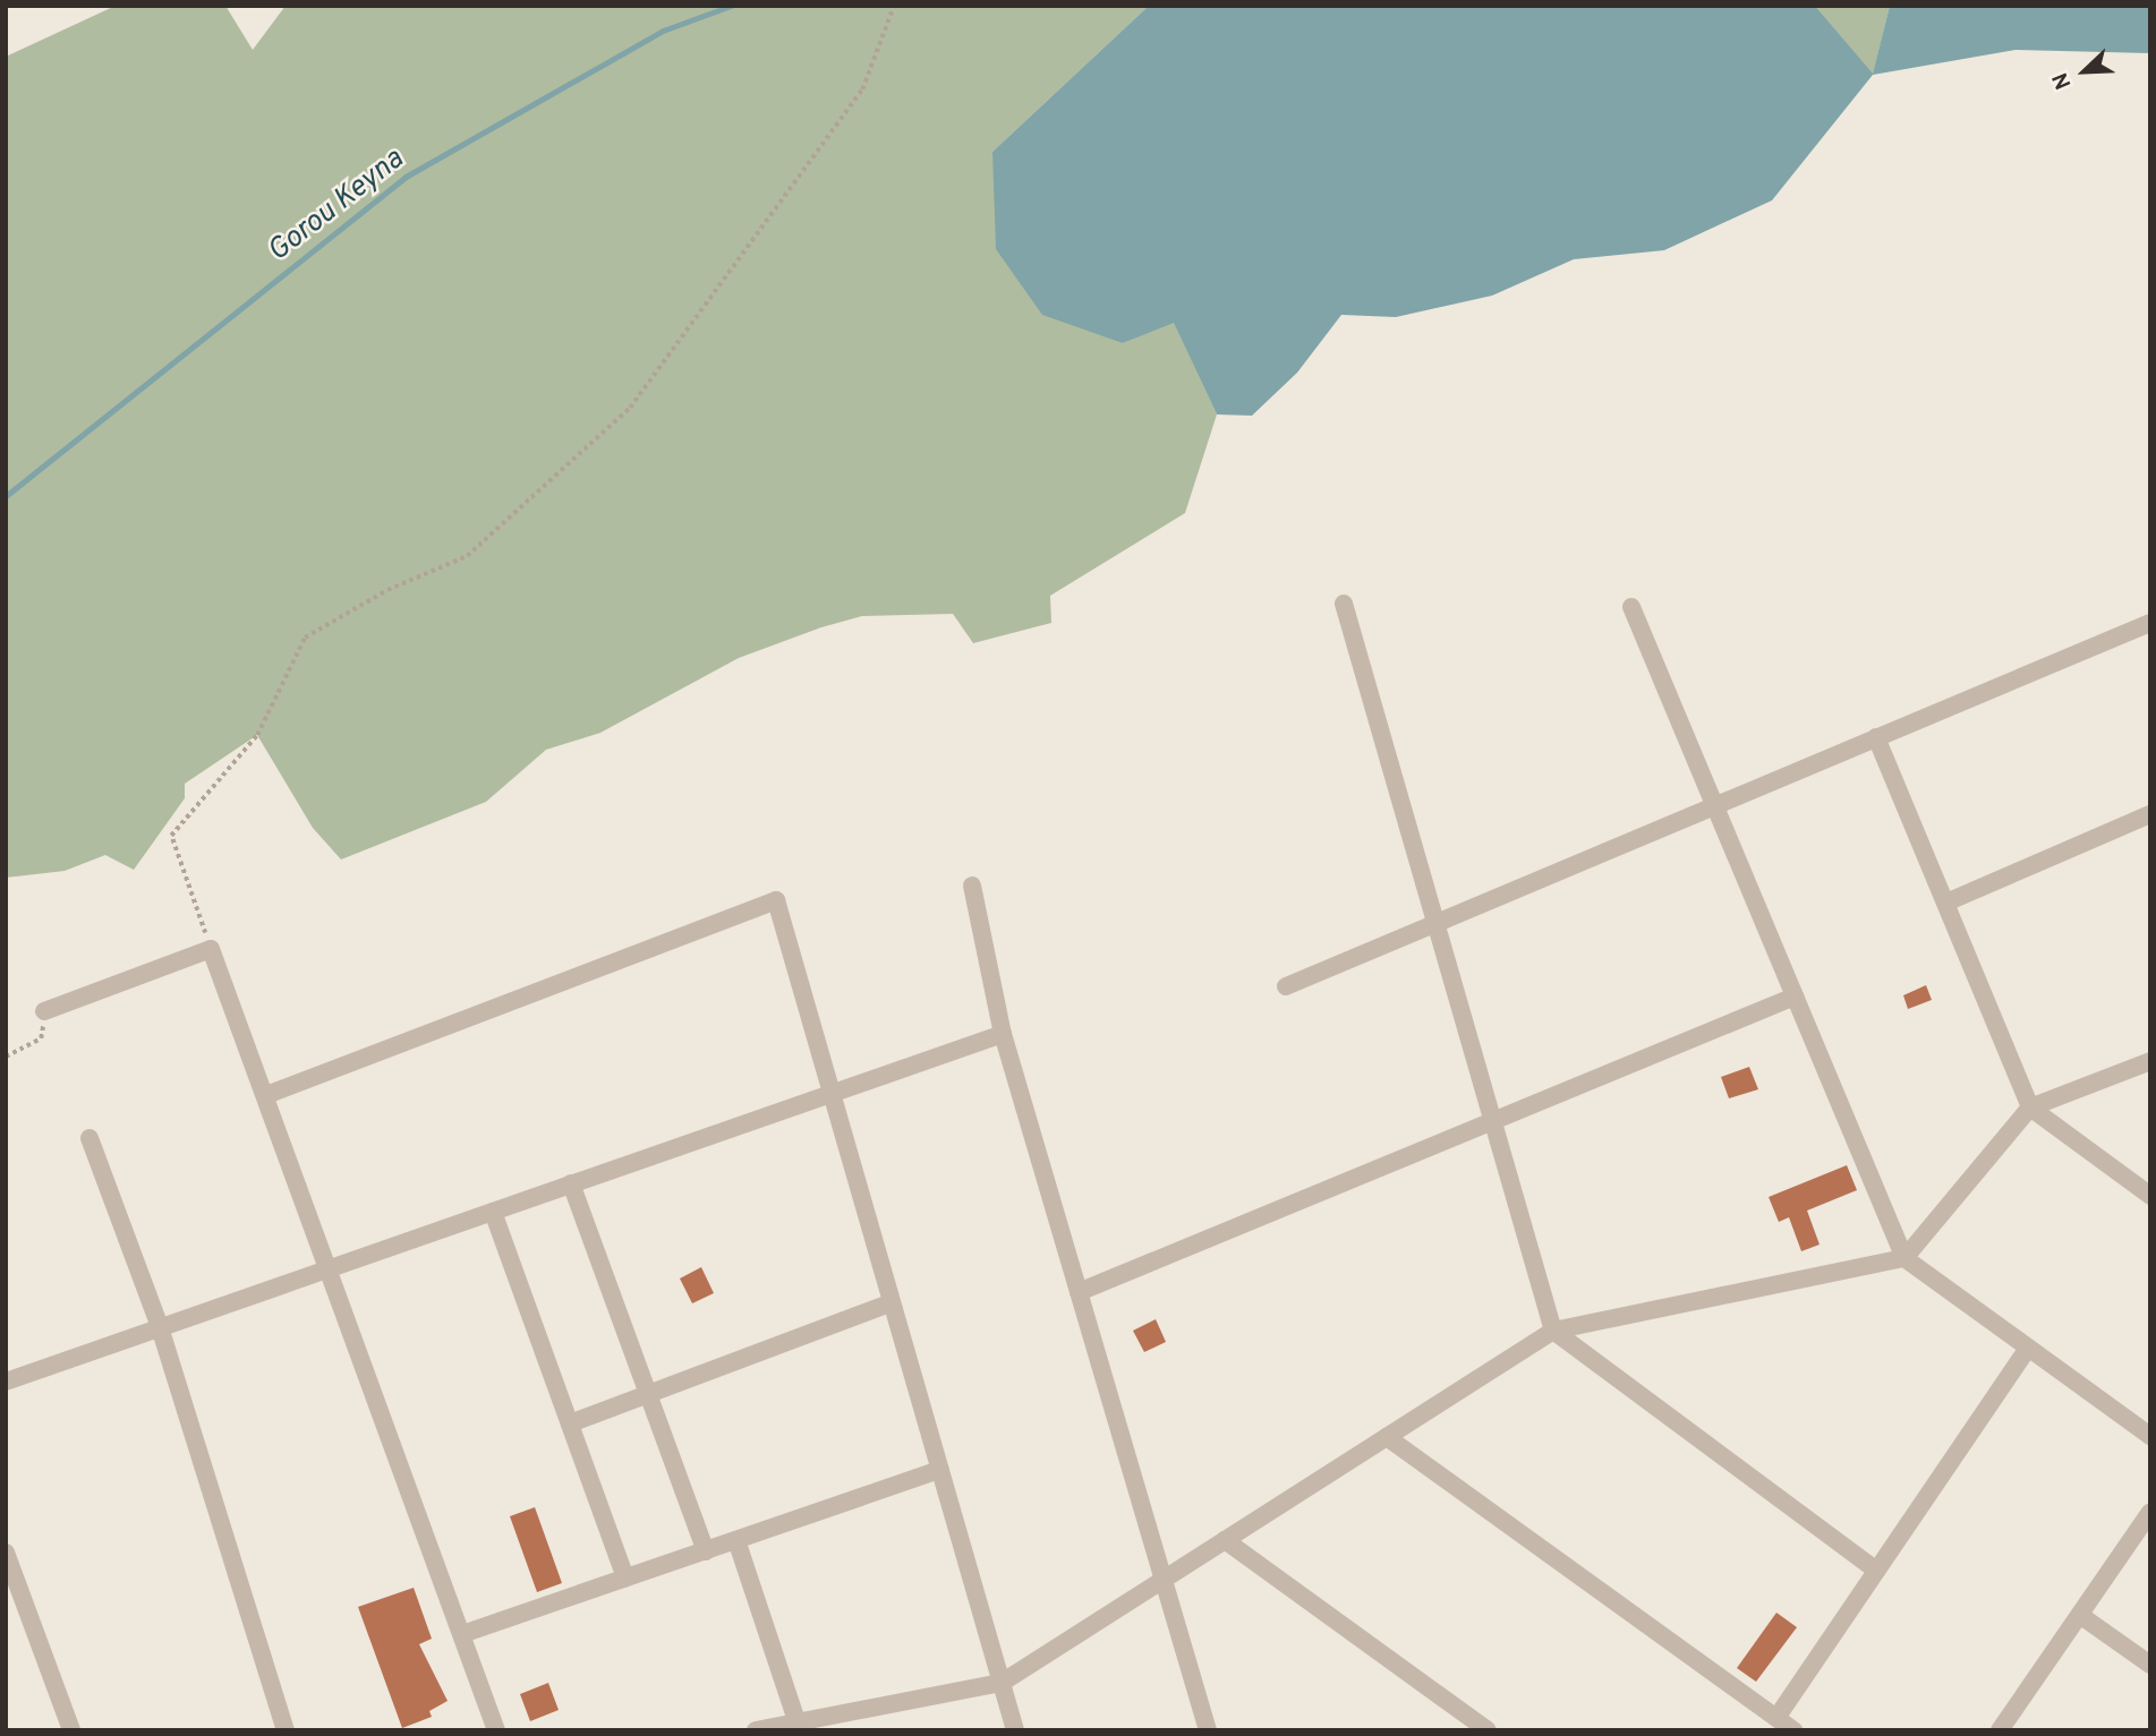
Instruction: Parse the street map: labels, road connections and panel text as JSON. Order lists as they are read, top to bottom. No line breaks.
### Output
{"water":["Gorou Keyna"],"north":"bottom left"}
